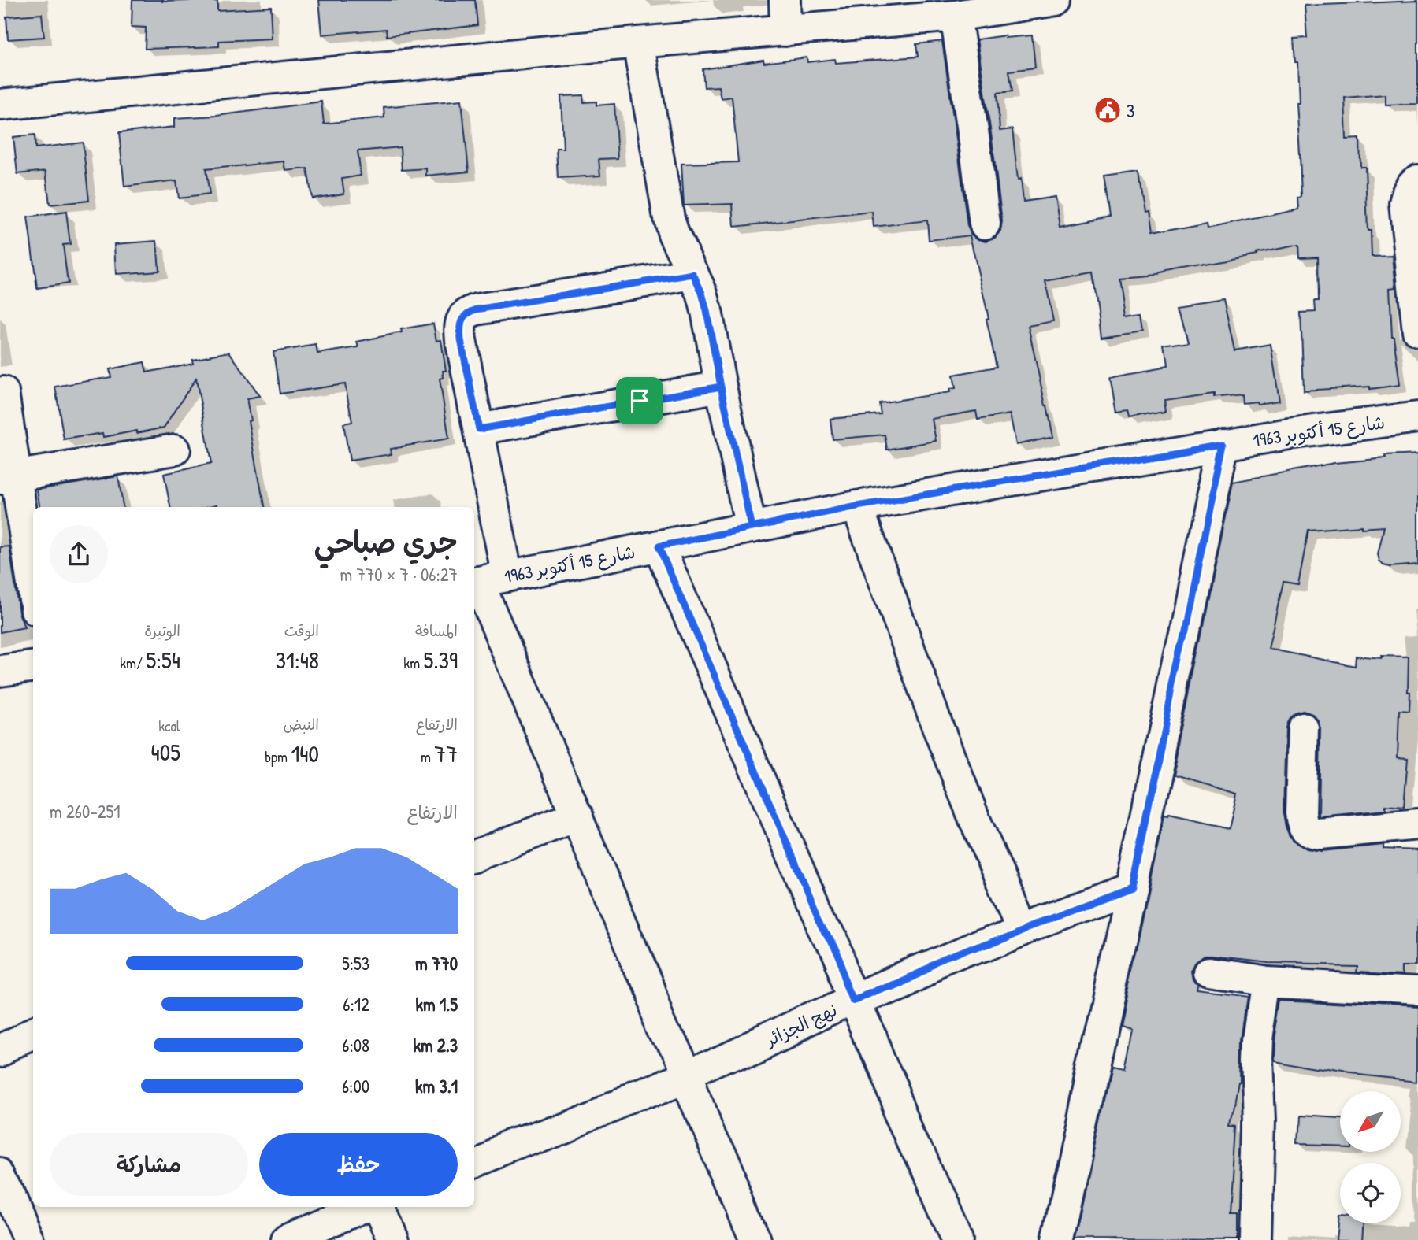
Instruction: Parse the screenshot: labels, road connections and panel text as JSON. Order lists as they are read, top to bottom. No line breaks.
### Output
{"streets":{"street":["شارع 15 أكتوبر 1963","نهج الجزائر"]},"places":{"public building":["3"]},"north":"bottom left","page":{"heading":["جري صباحي","06:27 · 7 × 770 m"],"stats":[["المسافة","5.39 km"],["الوقت","31:48"],["الوتيرة","5:54 /km"],["الارتفاع","77 m"],["النبض","140 bpm"],["kcal","405"]],"chart":["الارتفاع","251–260 m"],"list":[{"name":"770 m","note":"5:53"},{"name":"1.5 km","note":"6:12"},{"name":"2.3 km","note":"6:08"},{"name":"3.1 km","note":"6:00"}],"buttons":["حفظ","مشاركة"]}}
